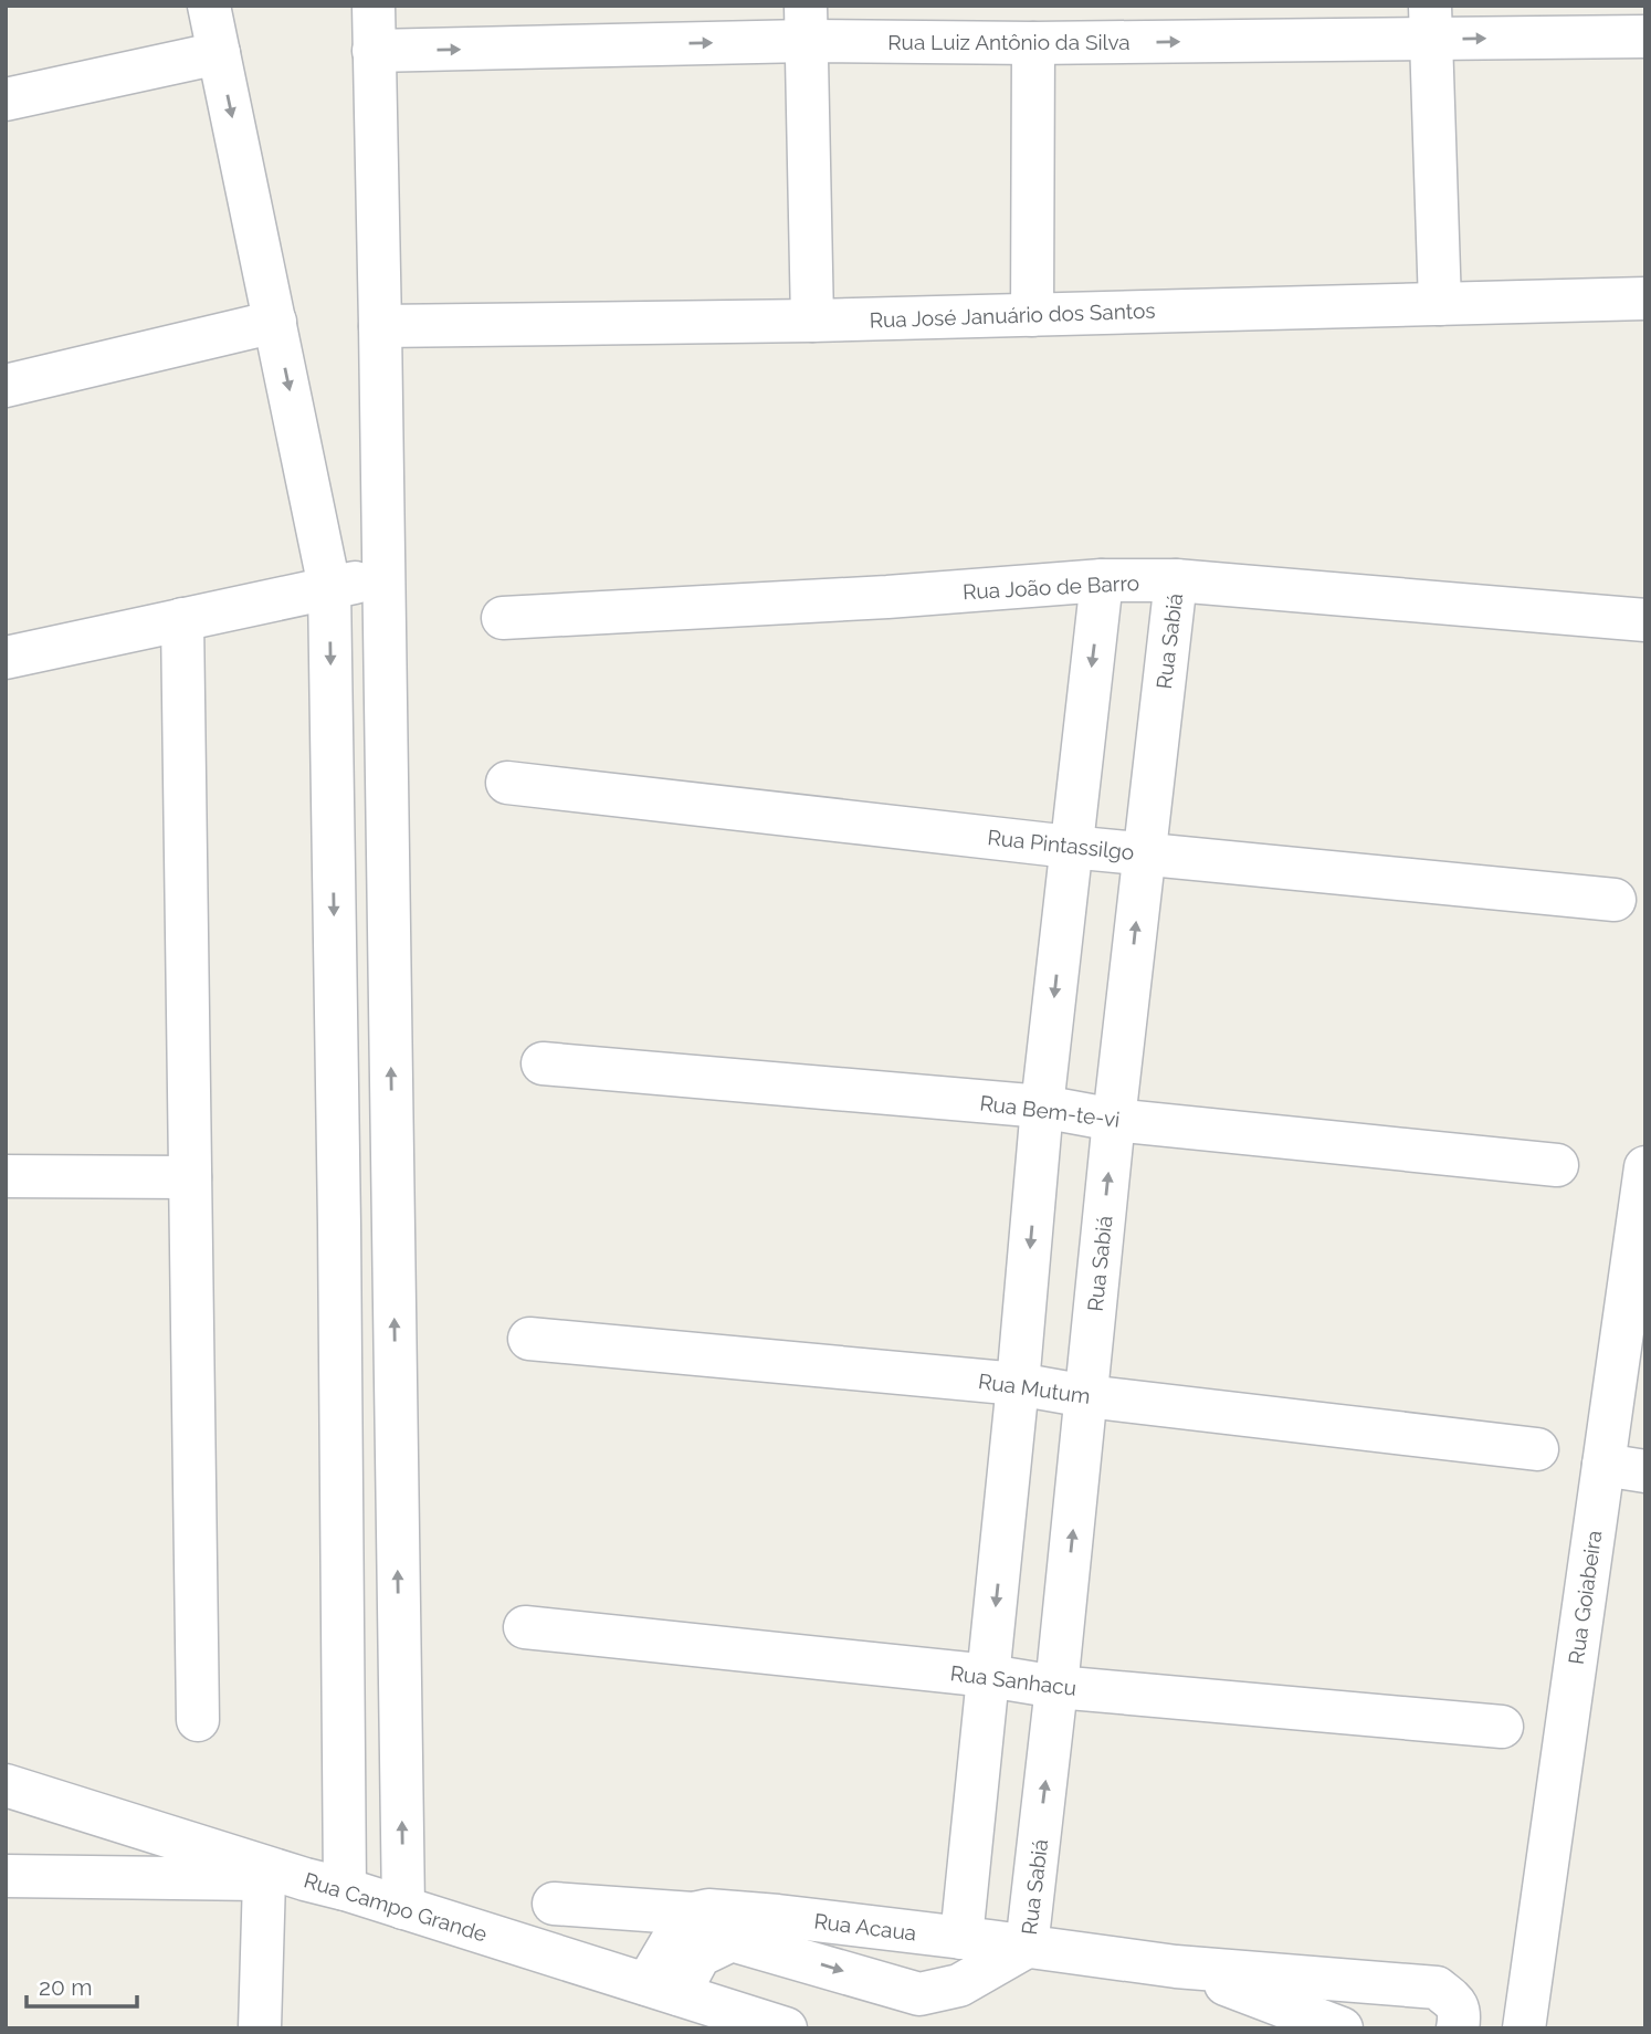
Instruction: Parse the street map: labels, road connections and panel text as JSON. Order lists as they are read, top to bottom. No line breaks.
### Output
{"streets":{"street":["Rua Luiz Antônio da Silva","Rua José Januário dos Santos","Rua João de Barro","Rua Sabiá","Rua Pintassilgo","Rua Bem-te-vi","Rua Mutum","Rua Goiabeira","Rua Sanhacu","Rua Campo Grande","Rua Acaua"]},"crossings":[["Rua João de Barro","Rua Sabiá"],["Rua Sabiá","Rua Pintassilgo"],["Rua Sabiá","Rua Bem-te-vi"],["Rua Sabiá","Rua Mutum"],["Rua Sabiá","Rua Sanhacu"],["Rua Sabiá","Rua Acaua"]],"one_way":["Rua Luiz Antônio da Silva"],"scale_bar":"20 m"}
